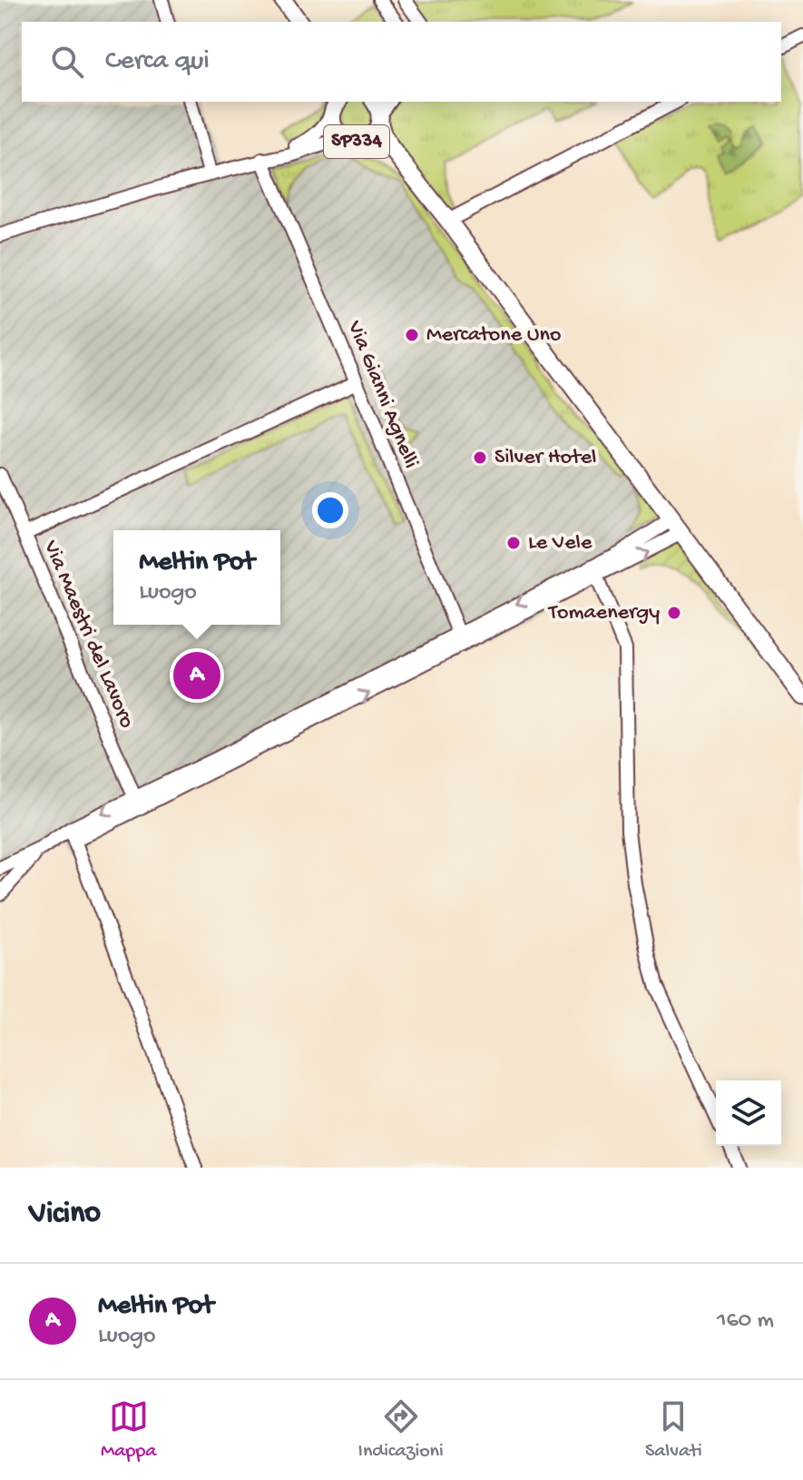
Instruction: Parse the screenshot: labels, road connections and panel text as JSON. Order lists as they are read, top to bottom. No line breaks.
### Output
{"streets":{"main road":["SP334"],"street":["Via Gianni Agnelli","Via Maestri del Lavoro"]},"places":["Mercatone Uno","Silver Hotel","Le Vele","Tomaenergy"],"page":{"search":"Cerca qui","popup":["Meltin Pot","Luogo"],"pins":"A","heading":"Vicino","list":[{"mark":"A","name":"Meltin Pot","note":"Luogo","value":"160 m"}],"nav":["Mappa","Indicazioni","Salvati"]}}
